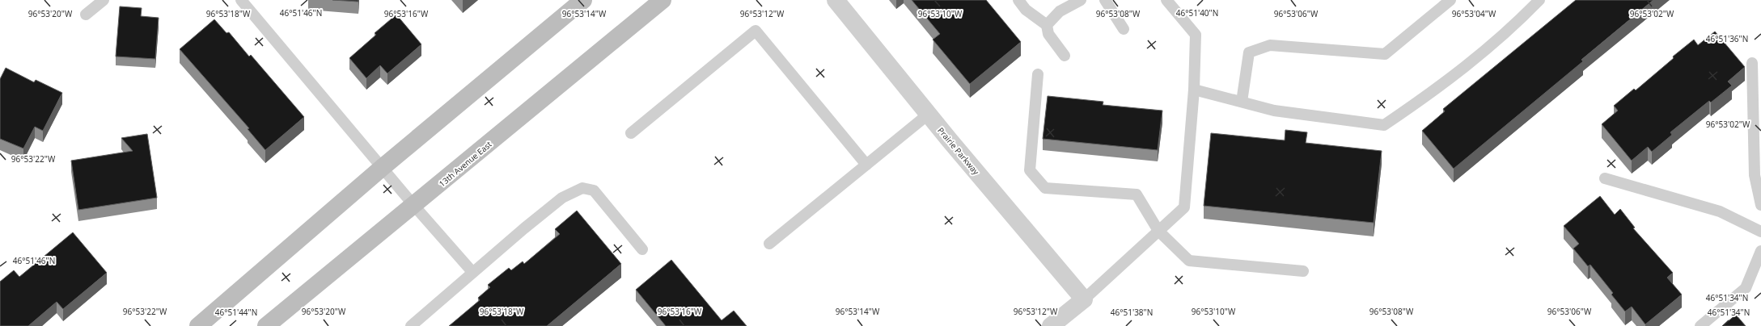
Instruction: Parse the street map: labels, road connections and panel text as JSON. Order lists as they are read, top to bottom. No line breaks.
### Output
{"streets":{"main road":["13th Avenue East"],"street":["Prairie Parkway"]},"coordinates":["46°51'46\"N","46°51'40\"N","96°53'20\"W","96°53'16\"W","96°53'10\"W","96°53'08\"W","96°53'06\"W","96°53'18\"W","96°53'12\"W","96°53'14\"W","96°53'04\"W","96°53'02\"W","46°51'36\"N","96°53'22\"W","46°51'34\"N","46°51'44\"N","46°51'38\"N"]}
